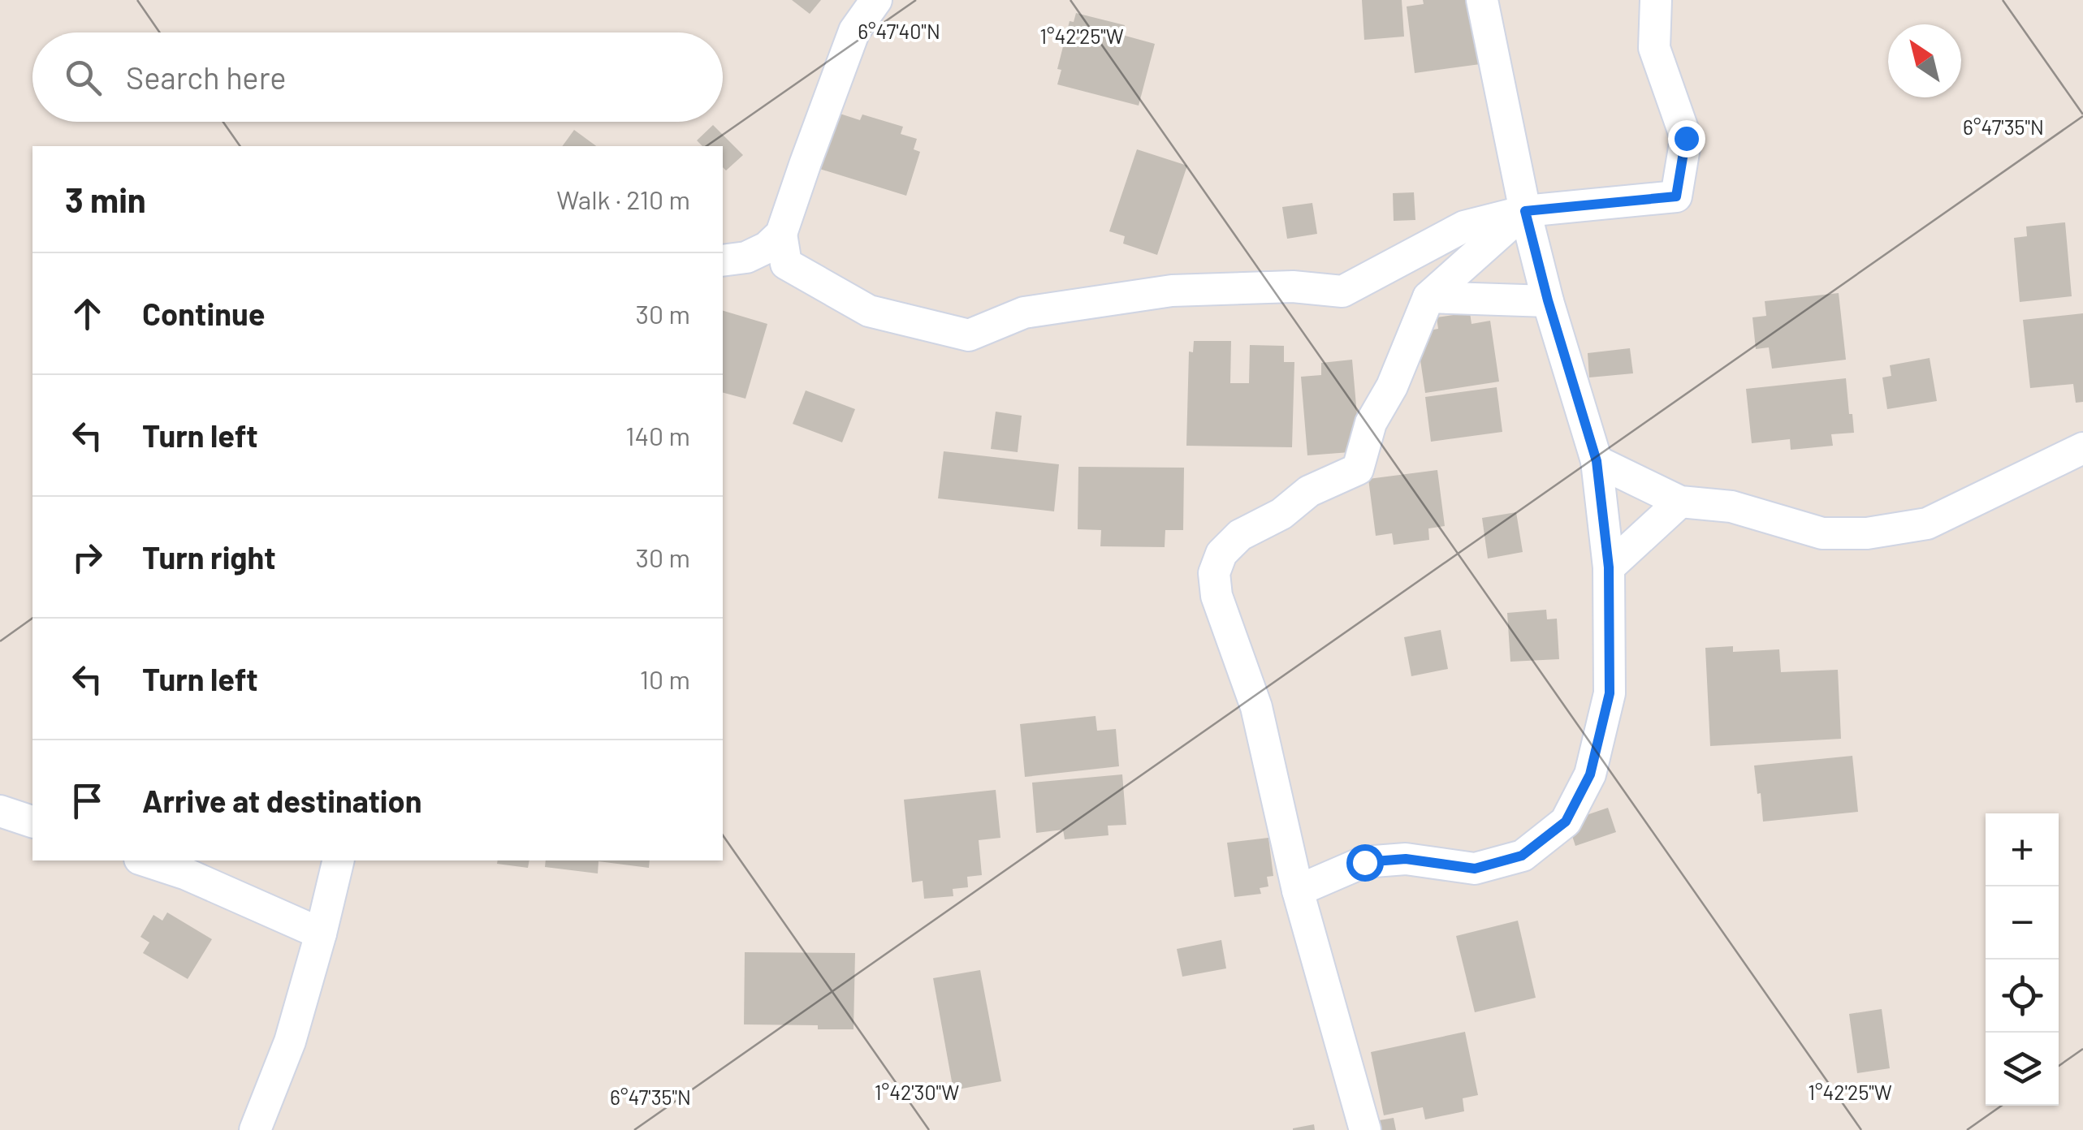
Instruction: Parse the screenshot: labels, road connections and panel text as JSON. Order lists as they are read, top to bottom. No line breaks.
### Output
{"north":"top left","page":{"search":"Search here","heading":["3 min","Walk · 210 m"],"list":[["Continue","30 m"],["Turn left","140 m"],["Turn right","30 m"],["Turn left","10 m"],"Arrive at destination"],"map_buttons":["+","−"]},"coordinates":["6°47'40\"N","1°42'25\"W","6°47'35\"N","1°42'30\"W"]}
